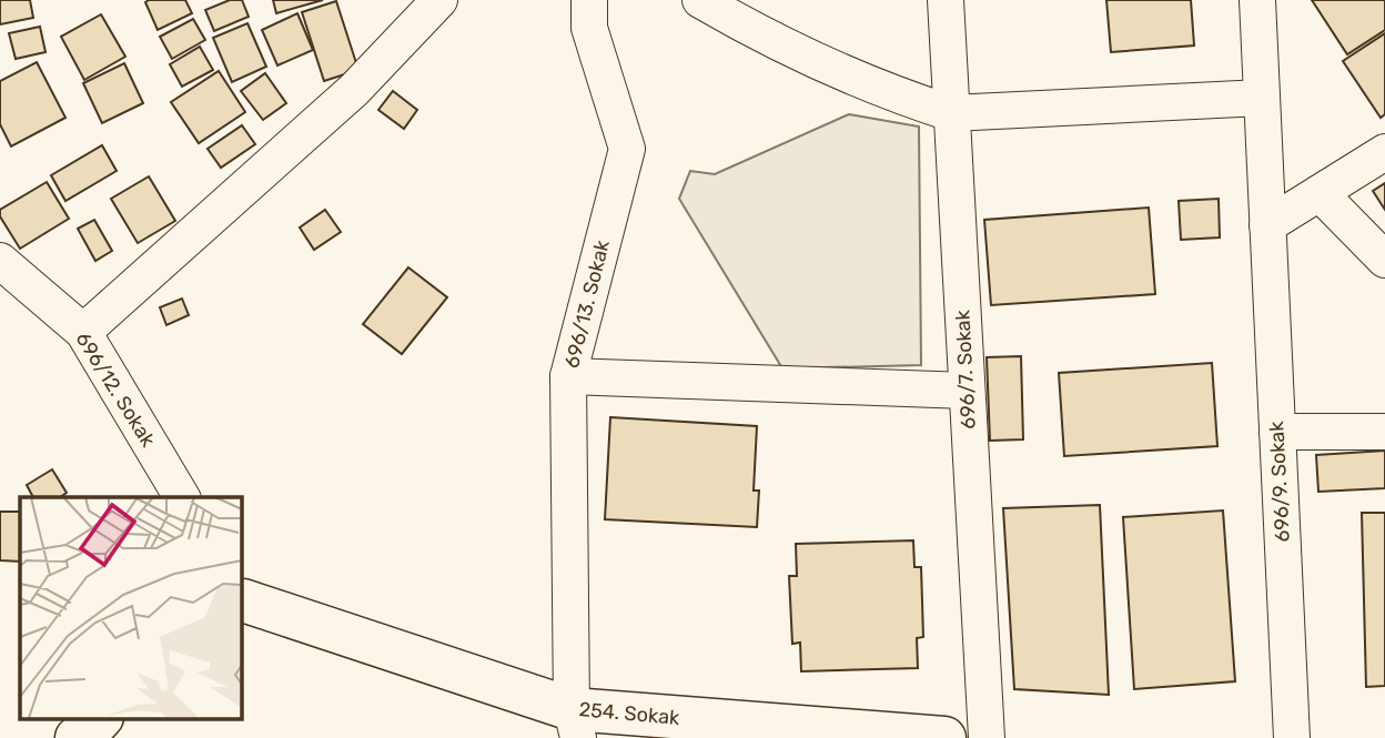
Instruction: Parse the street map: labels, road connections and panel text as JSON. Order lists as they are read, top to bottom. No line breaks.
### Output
{"streets":{"street":["696/13. Sokak","696/7. Sokak","696/12. Sokak","696/9. Sokak","254. Sokak"]},"crossings":[["696/13. Sokak","254. Sokak"]]}
